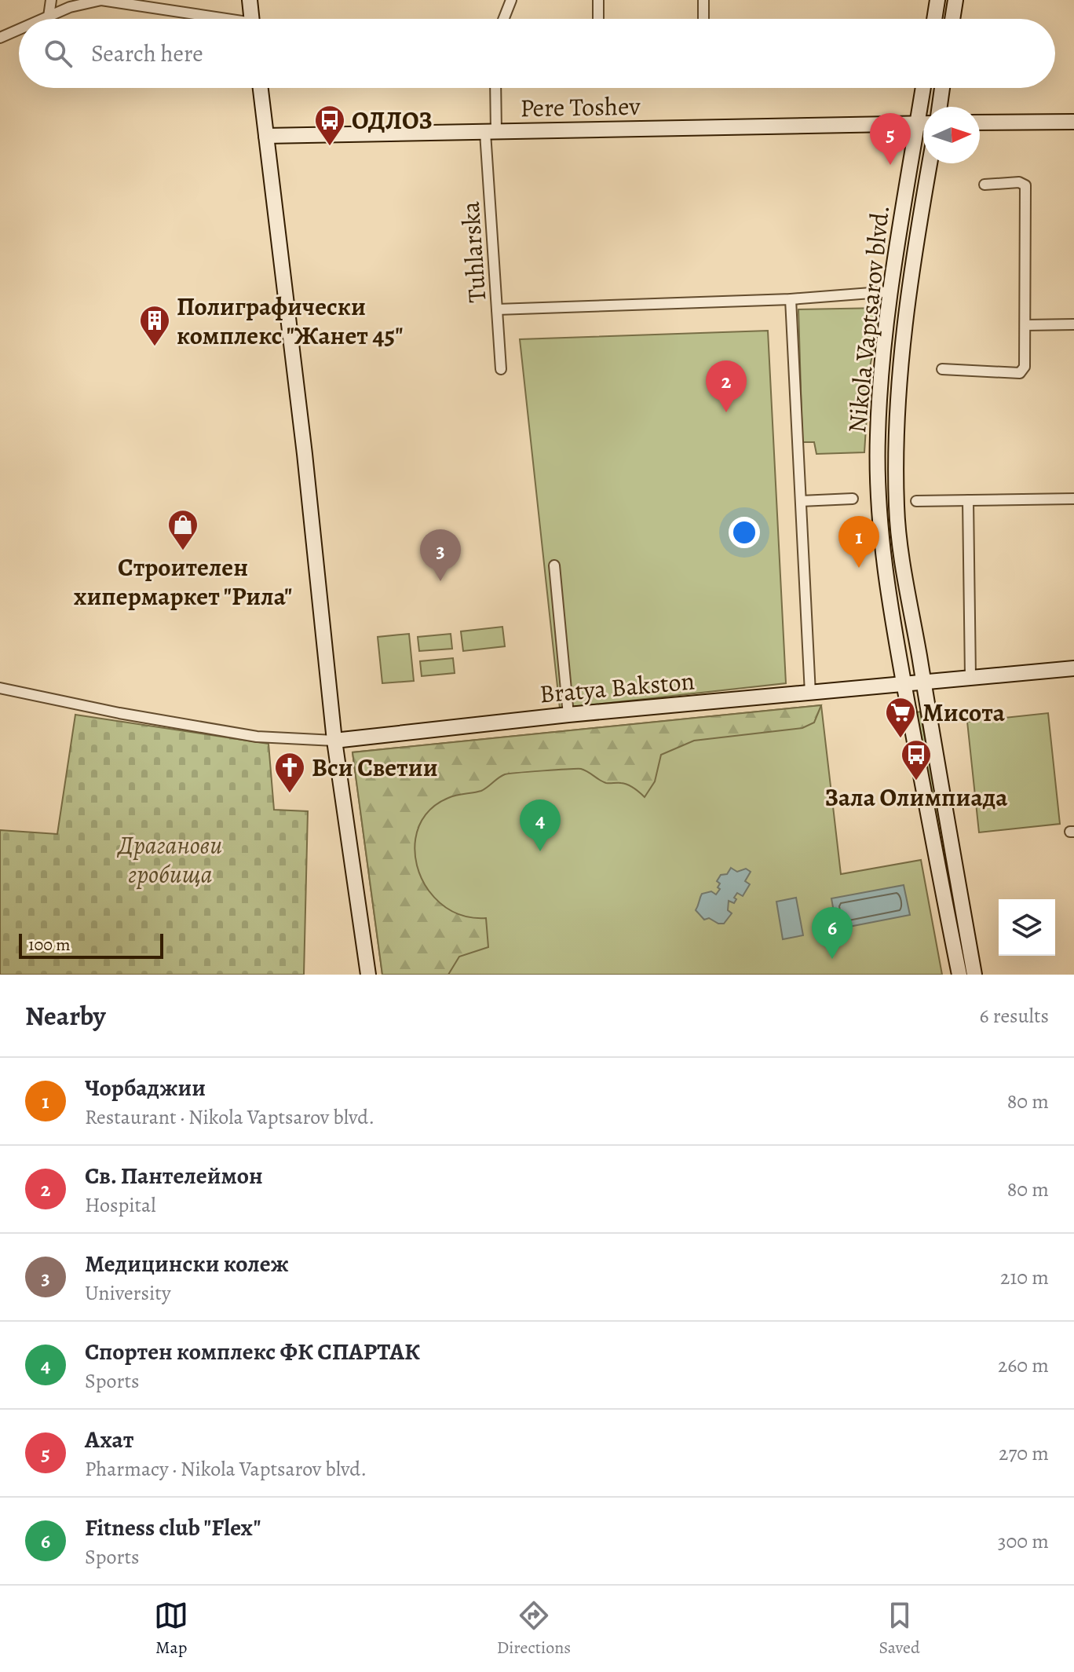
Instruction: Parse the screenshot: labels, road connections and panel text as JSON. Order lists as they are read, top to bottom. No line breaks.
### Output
{"streets":{"street":["Pere Toshev","Tuhlarska","Nikola Vaptsarov blvd.","Bratya Bakston"]},"crossings":[["Pere Toshev","Tuhlarska"],["Pere Toshev","Nikola Vaptsarov blvd."],["Nikola Vaptsarov blvd.","Bratya Bakston"]],"parks":["Драганови гробища"],"places":{"bus stop":["ОДЛОЗ","Зала Олимпиада"],"building":["Полиграфически комплекс \"Жанет 45\""],"shop":["Строителен хипермаркет \"Рила\""],"supermarket":["Мисота"],"church":["Вси Светии"]},"scale_bar":"100 m","north":"right","page":{"search":"Search here","pins":["5","2","1","3","4","6"],"scale":"100 m","heading":["Nearby","6 results"],"list":[{"mark":"1","name":"Чорбаджии","note":"Restaurant · Nikola Vaptsarov blvd.","value":"80 m"},{"mark":"2","name":"Св. Пантелеймон","note":"Hospital","value":"80 m"},{"mark":"3","name":"Медицински колеж","note":"University","value":"210 m"},{"mark":"4","name":"Спортен комплекс ФК СПАРТАК","note":"Sports","value":"260 m"},{"mark":"5","name":"Ахат","note":"Pharmacy · Nikola Vaptsarov blvd.","value":"270 m"},{"mark":"6","name":"Fitness club \"Flex\"","note":"Sports","value":"300 m"}],"nav":["Map","Directions","Saved"]}}
